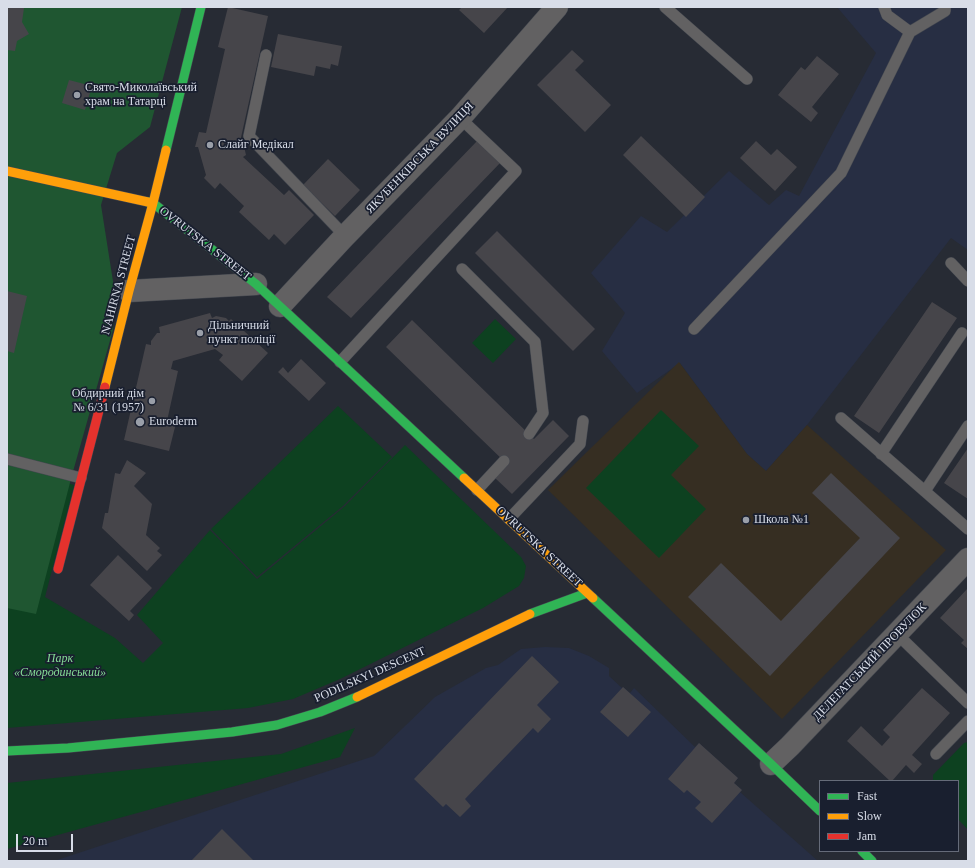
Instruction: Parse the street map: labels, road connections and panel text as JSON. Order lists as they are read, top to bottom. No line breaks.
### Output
{"streets":{"street":["ЯКУБЕНКІВСЬКА ВУЛИЦЯ","OVRUTSKA STREET","NAHIRNA STREET","ДЕЛЕГАТСЬКИЙ ПРОВУЛОК","PODILSKYI DESCENT"]},"crossings":[["ЯКУБЕНКІВСЬКА ВУЛИЦЯ","OVRUTSKA STREET"],["OVRUTSKA STREET","NAHIRNA STREET"],["OVRUTSKA STREET","ДЕЛЕГАТСЬКИЙ ПРОВУЛОК"],["OVRUTSKA STREET","PODILSKYI DESCENT"]],"parks":["Парк «Смородинський»"],"places":["Свято-Миколаївський храм на Татарці","Слайг Медікал","Дільничний пункт поліції","Обдирний дім № 6/31 (1957)","Euroderm","Школа №1"],"legend":["Fast","Slow","Jam"],"scale_bar":"20 m"}
